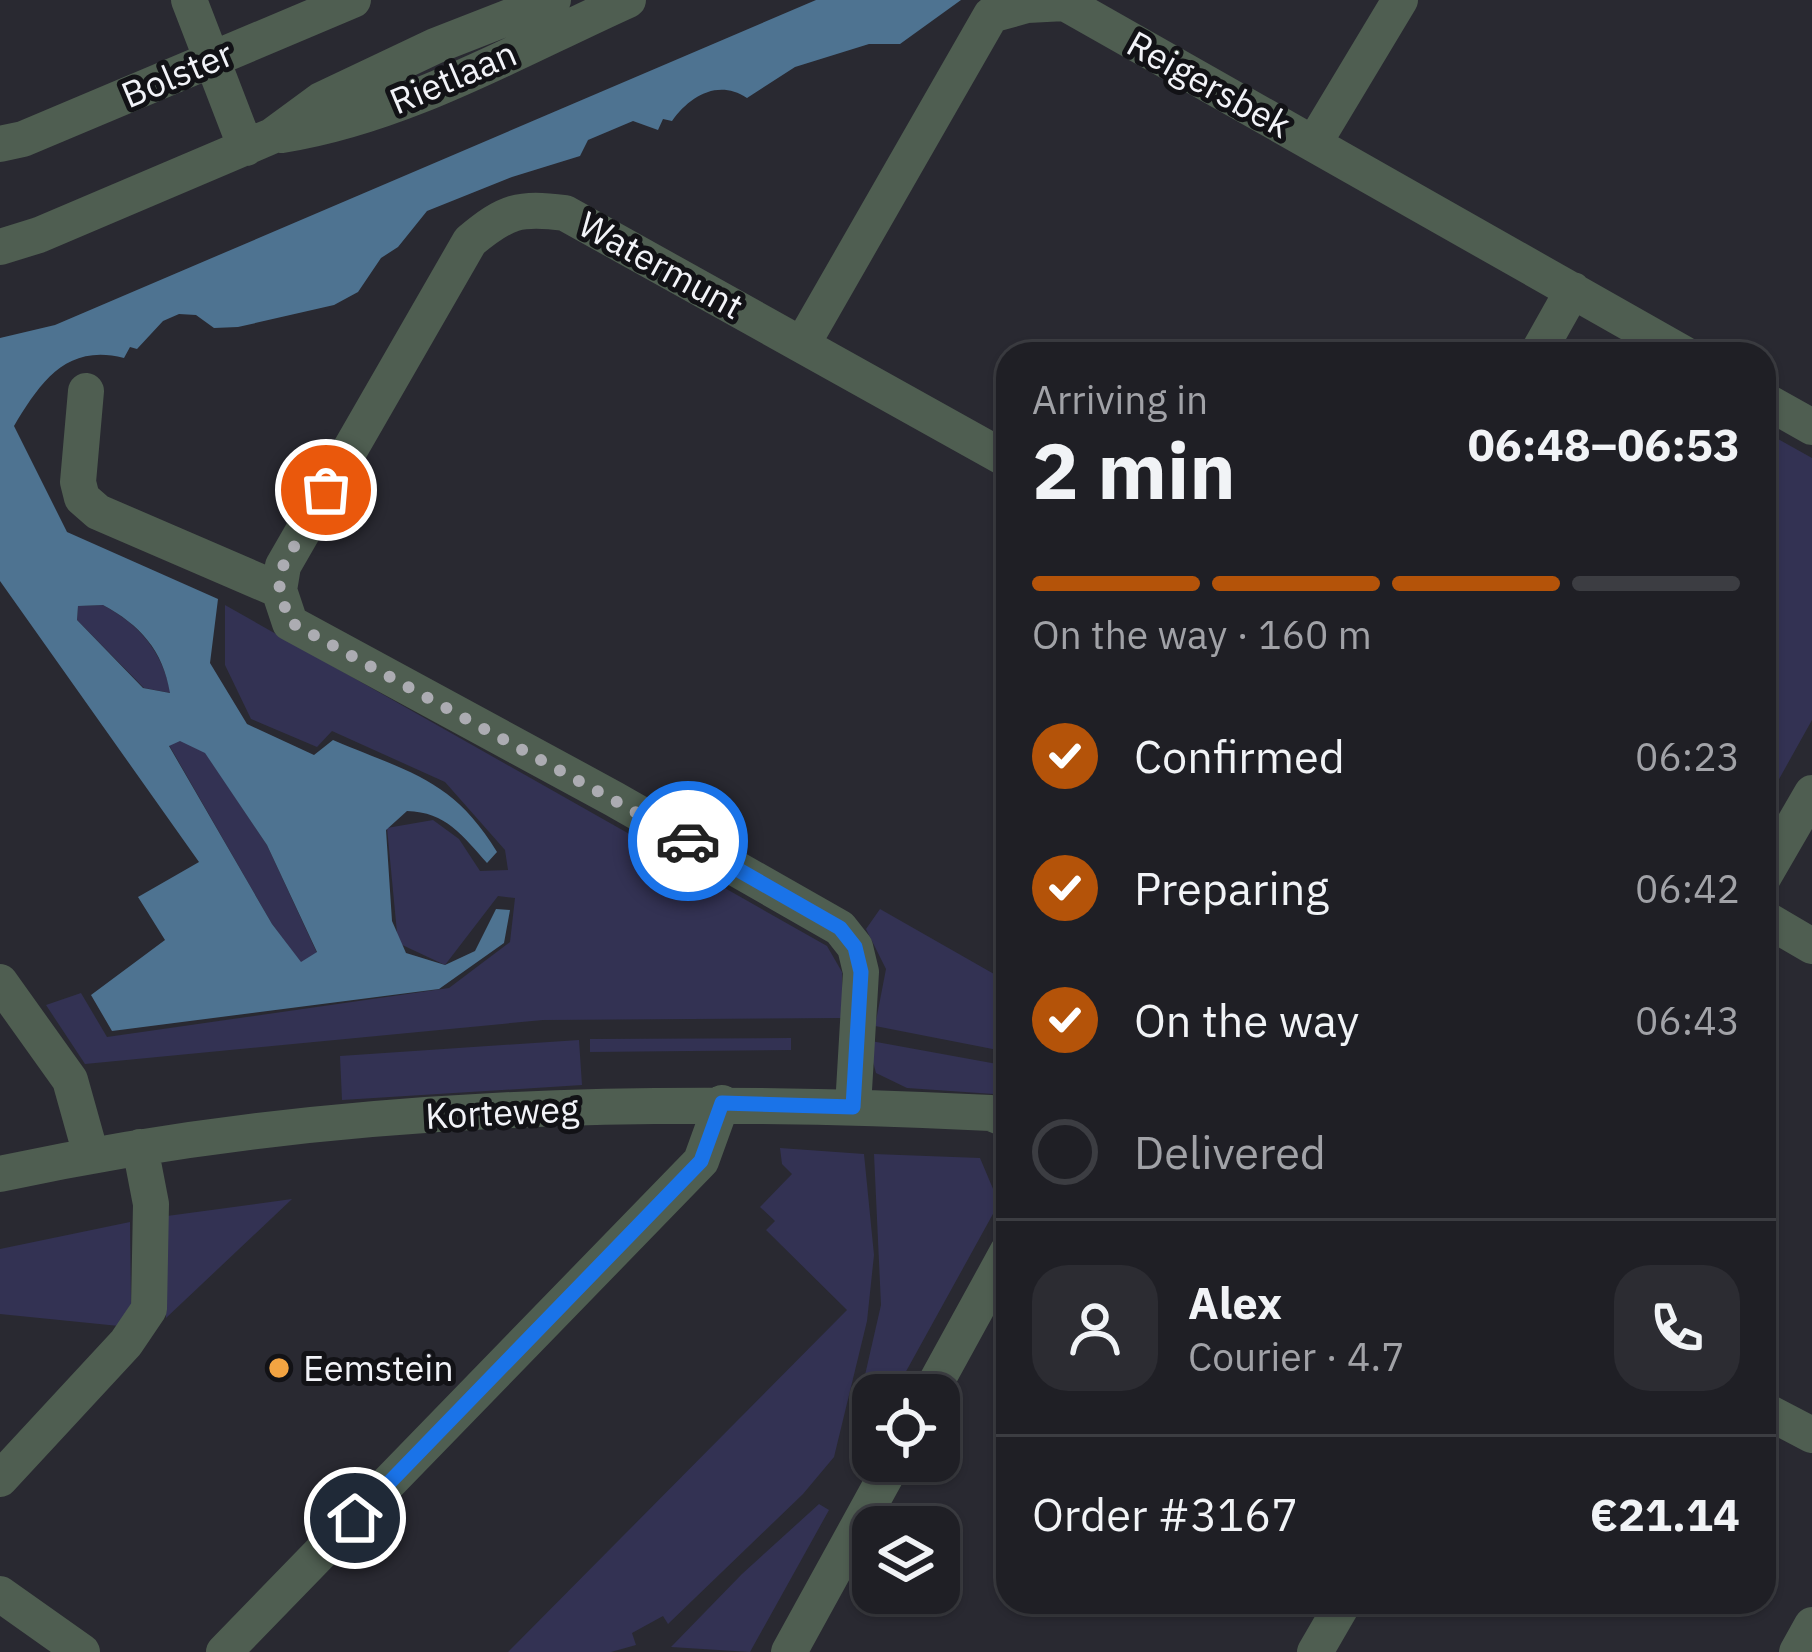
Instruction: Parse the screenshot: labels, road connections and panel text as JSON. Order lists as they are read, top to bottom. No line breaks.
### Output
{"streets":{"street":["Bolster","Rietlaan","Reigersbek","Watermunt","Korteweg"]},"crossings":[["Reigersbek","Watermunt"]],"places":["Eemstein"],"page":{"heading":["2 min","Arriving in","06:48–06:53"],"panel":["Alex","Courier · 4.7","Order #3167","€21.14"],"bar":"On the way · 160 m","list":[["Confirmed","06:23"],["Preparing","06:42"],["On the way","06:43"],"Delivered"]}}
